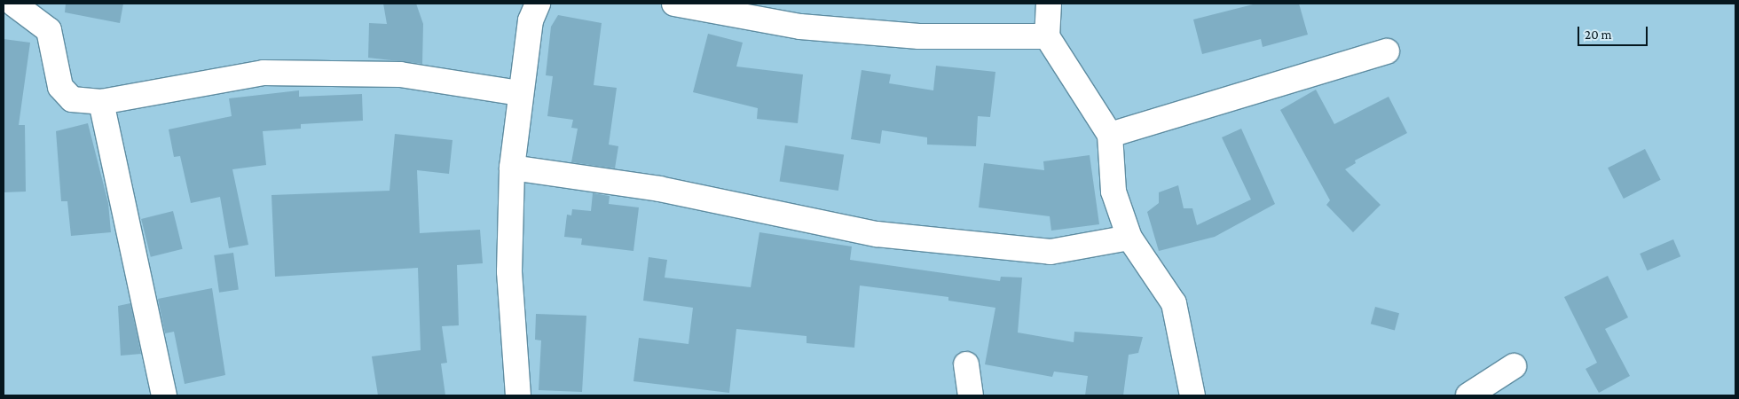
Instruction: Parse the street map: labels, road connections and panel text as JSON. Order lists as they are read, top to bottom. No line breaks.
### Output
{"scale_bar":"20 m"}
